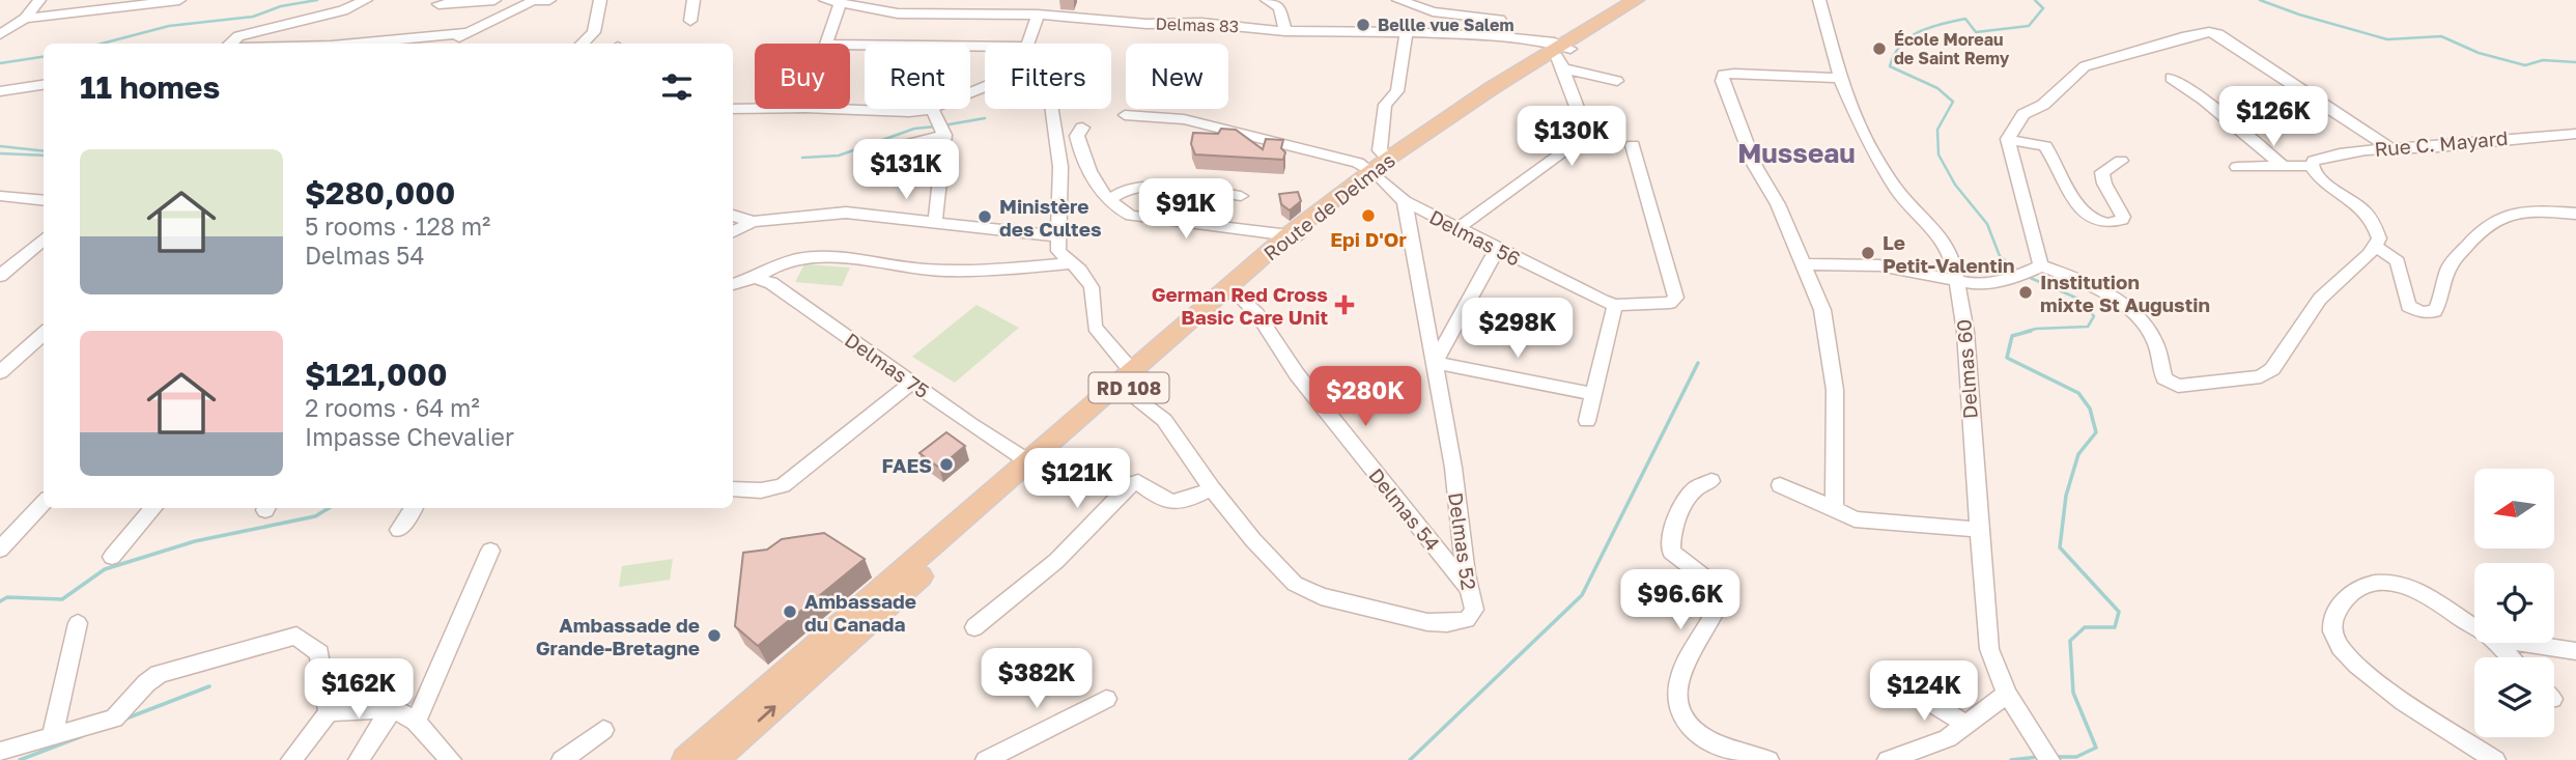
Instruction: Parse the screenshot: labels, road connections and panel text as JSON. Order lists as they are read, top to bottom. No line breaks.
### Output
{"streets":{"main road":["Route de Delmas","RD 108"],"street":["Delmas 83","Rue C. Mayard","Delmas 56","Delmas 75","Delmas 60","Delmas 54","Delmas 52"]},"crossings":[["Delmas 83","Route de Delmas"],["Route de Delmas","Delmas 56"],["Route de Delmas","Delmas 75"],["Route de Delmas","Delmas 54"],["Route de Delmas","Delmas 52"],["Delmas 56","Delmas 52"],["Delmas 54","Delmas 52"]],"districts":["Musseau"],"places":{"other":["Bellle vue Salem","École Moreau de Saint Remy","Epi D'Or","Ministère des Cultes","Le Petit-Valentin","Institution mixte St Augustin","FAES","Ambassade du Canada","Ambassade de Grande-Bretagne"],"health":["German Red Cross Basic Care Unit"]},"north":"left","page":{"chip":["Buy","Rent","Filters","New"],"heading":"11 homes","price":["$126K","$130K","$131K","$91K","$298K","$280K","$121K","$96.6K","$382K","$162K","$124K"],"list":[{"name":"$280,000","note":"5 rooms · 128 m² · Delmas 54"},{"name":"$121,000","note":"2 rooms · 64 m² · Impasse Chevalier"}]}}
